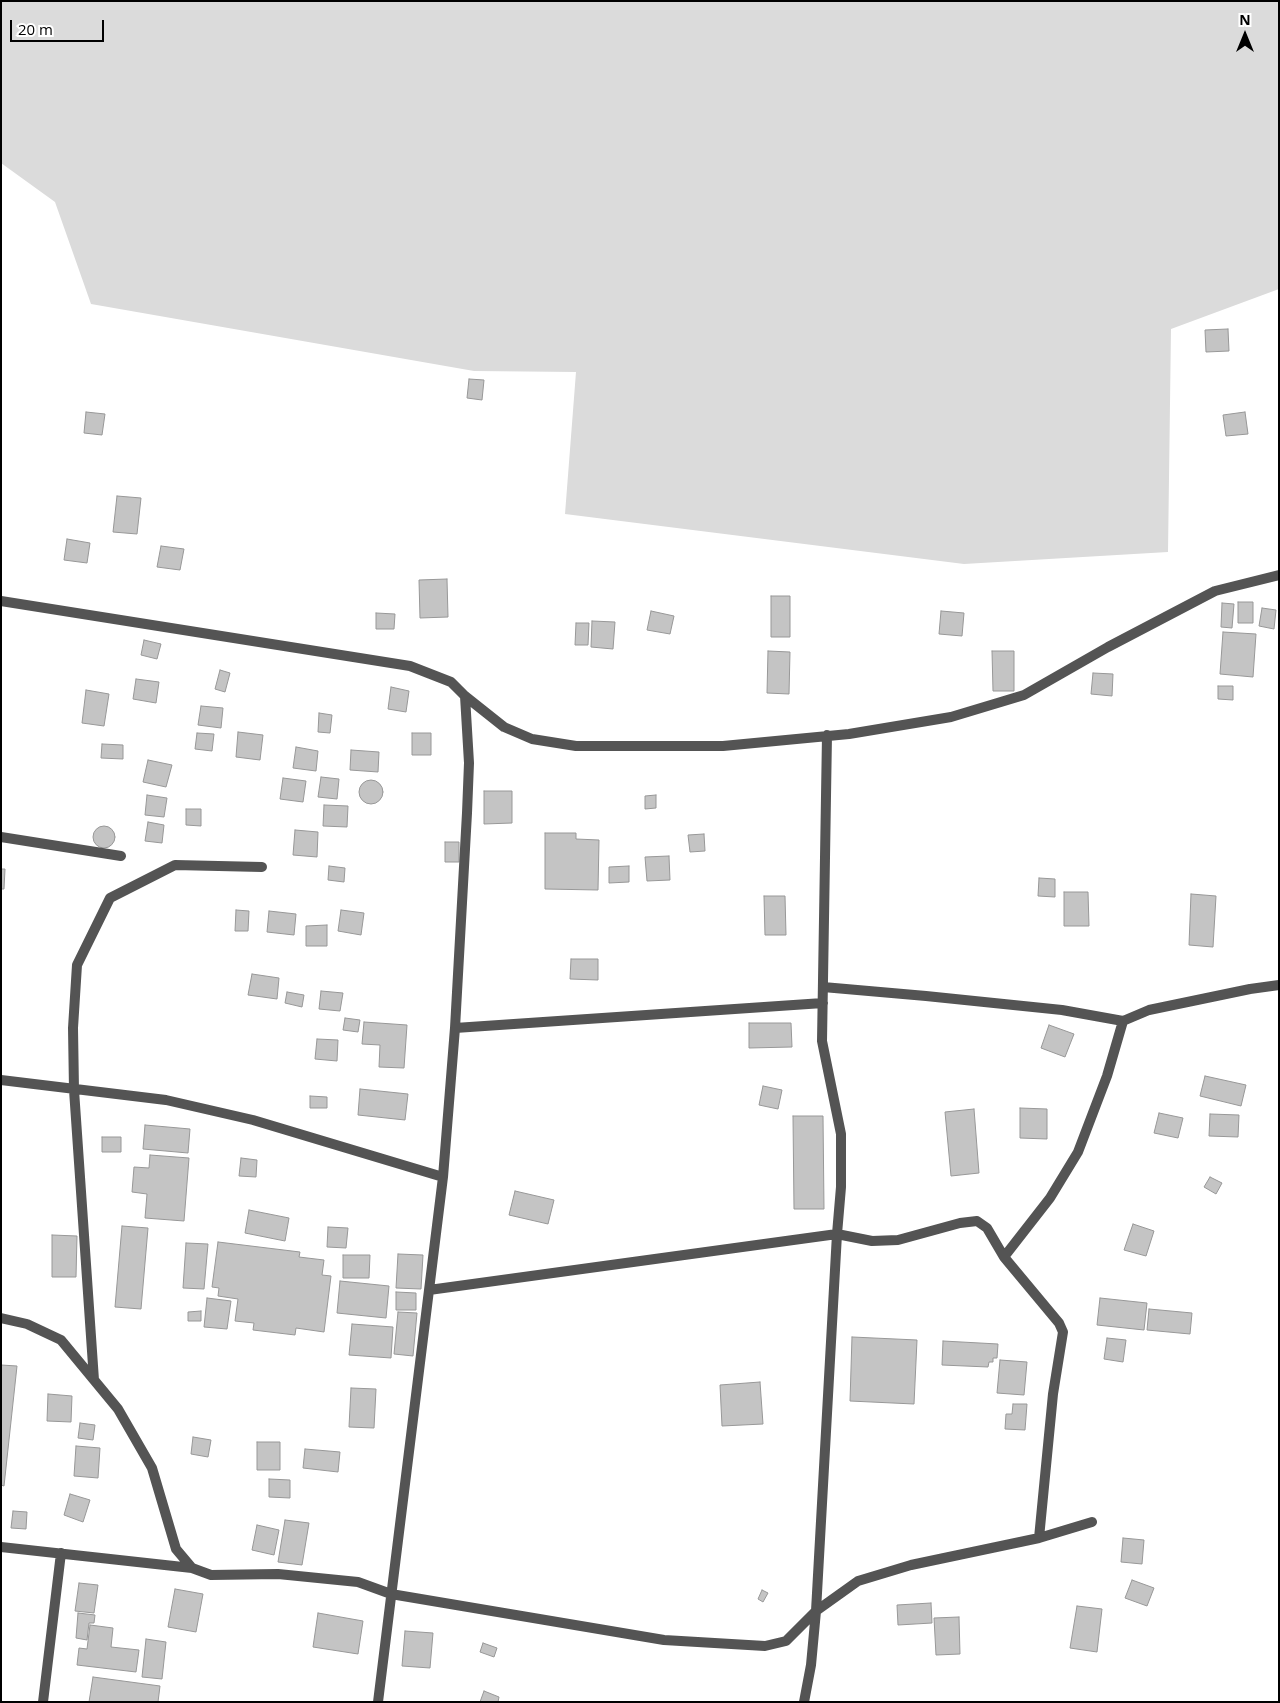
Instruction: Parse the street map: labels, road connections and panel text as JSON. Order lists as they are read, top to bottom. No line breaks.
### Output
{"scale_bar":"20 m","north":"top"}
